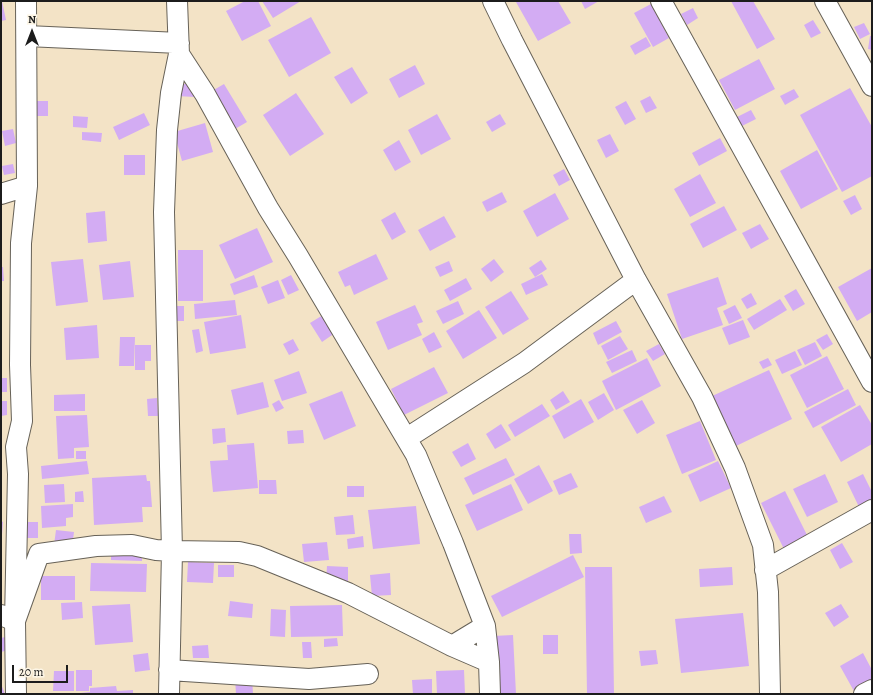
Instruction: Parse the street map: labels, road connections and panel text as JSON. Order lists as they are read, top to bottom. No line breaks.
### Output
{"scale_bar":"20 m","north":"top"}
